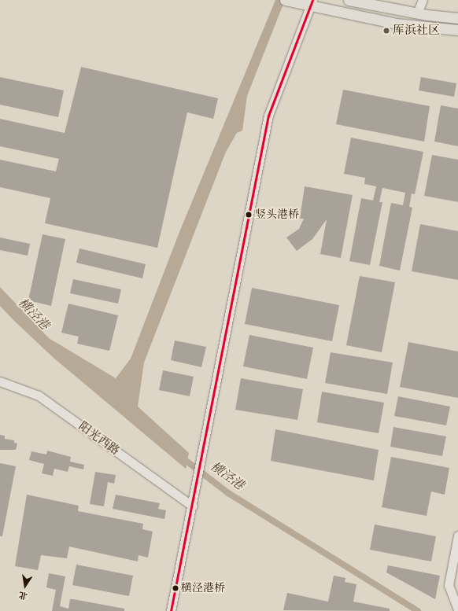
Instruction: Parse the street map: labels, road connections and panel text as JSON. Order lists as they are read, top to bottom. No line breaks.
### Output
{"streets":{"street":["阳光西路"]},"water":["横泾港"],"places":["厍浜社区","竖头港桥","横泾港桥"],"north":"bottom"}
